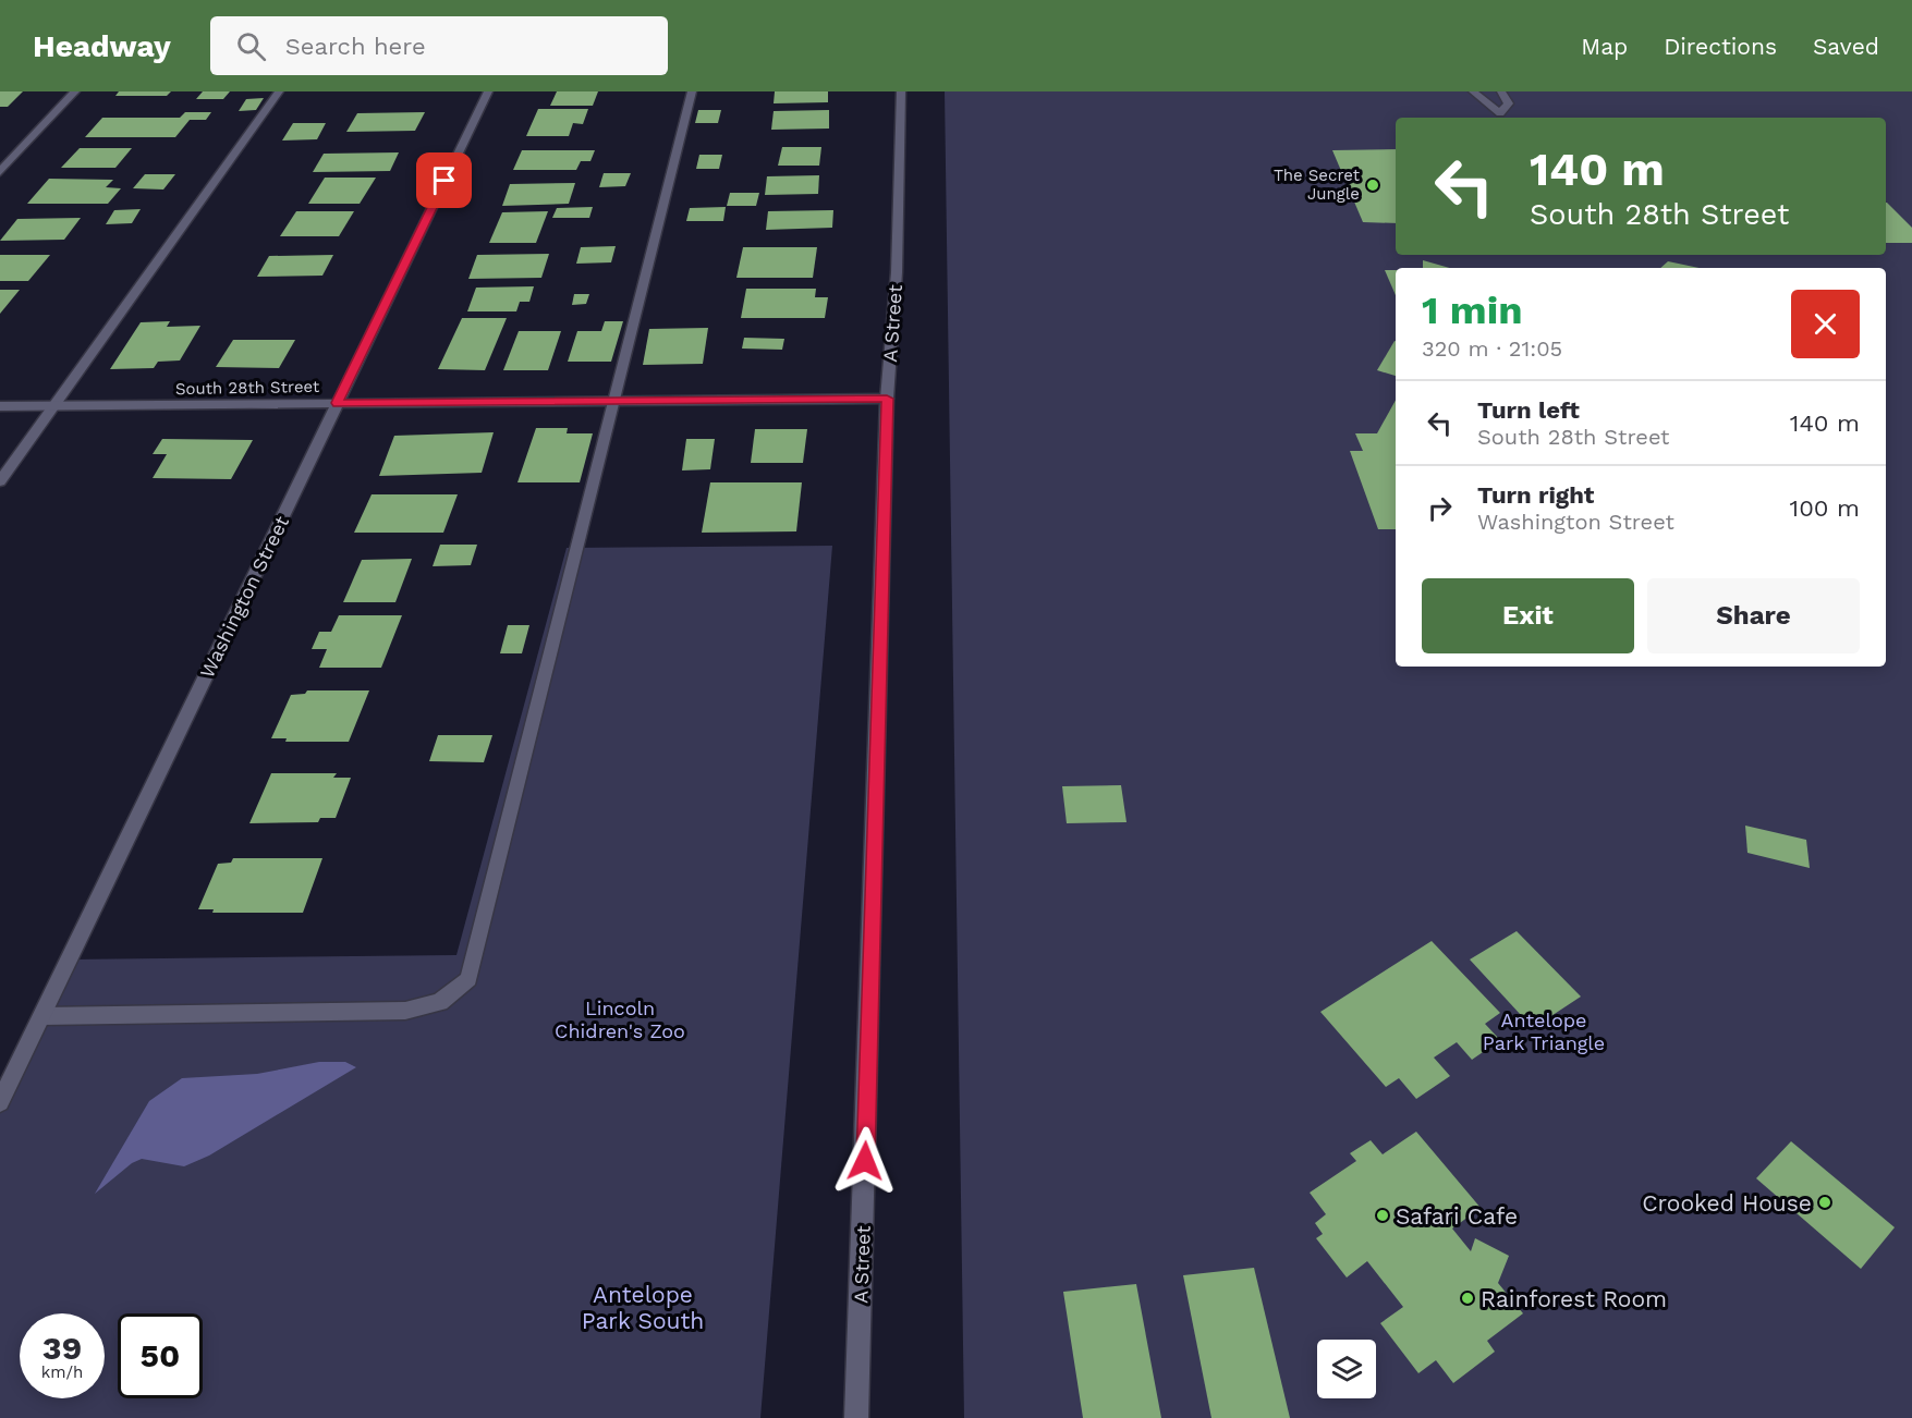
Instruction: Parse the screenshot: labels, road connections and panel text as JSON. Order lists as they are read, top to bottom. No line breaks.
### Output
{"streets":{"street":["A Street","South 28th Street","Washington Street"]},"crossings":[["A Street","South 28th Street"],["South 28th Street","Washington Street"]],"parks":["Lincoln Chidren's Zoo","Antelope Park Triangle","Antelope Park South"],"places":["The Secret Jungle","Crooked House","Safari Cafe","Rainforest Room"],"page":{"header":"Headway","search":"Search here","nav":["Map","Directions","Saved"],"turn":["140 m","South 28th Street"],"heading":["1 min","320 m · 21:05"],"list":[{"name":"Turn left","note":"South 28th Street","value":"140 m"},{"name":"Turn right","note":"Washington Street","value":"100 m"}],"buttons":["Exit","Share"],"speed":"39 km/h","limit":"50"}}
